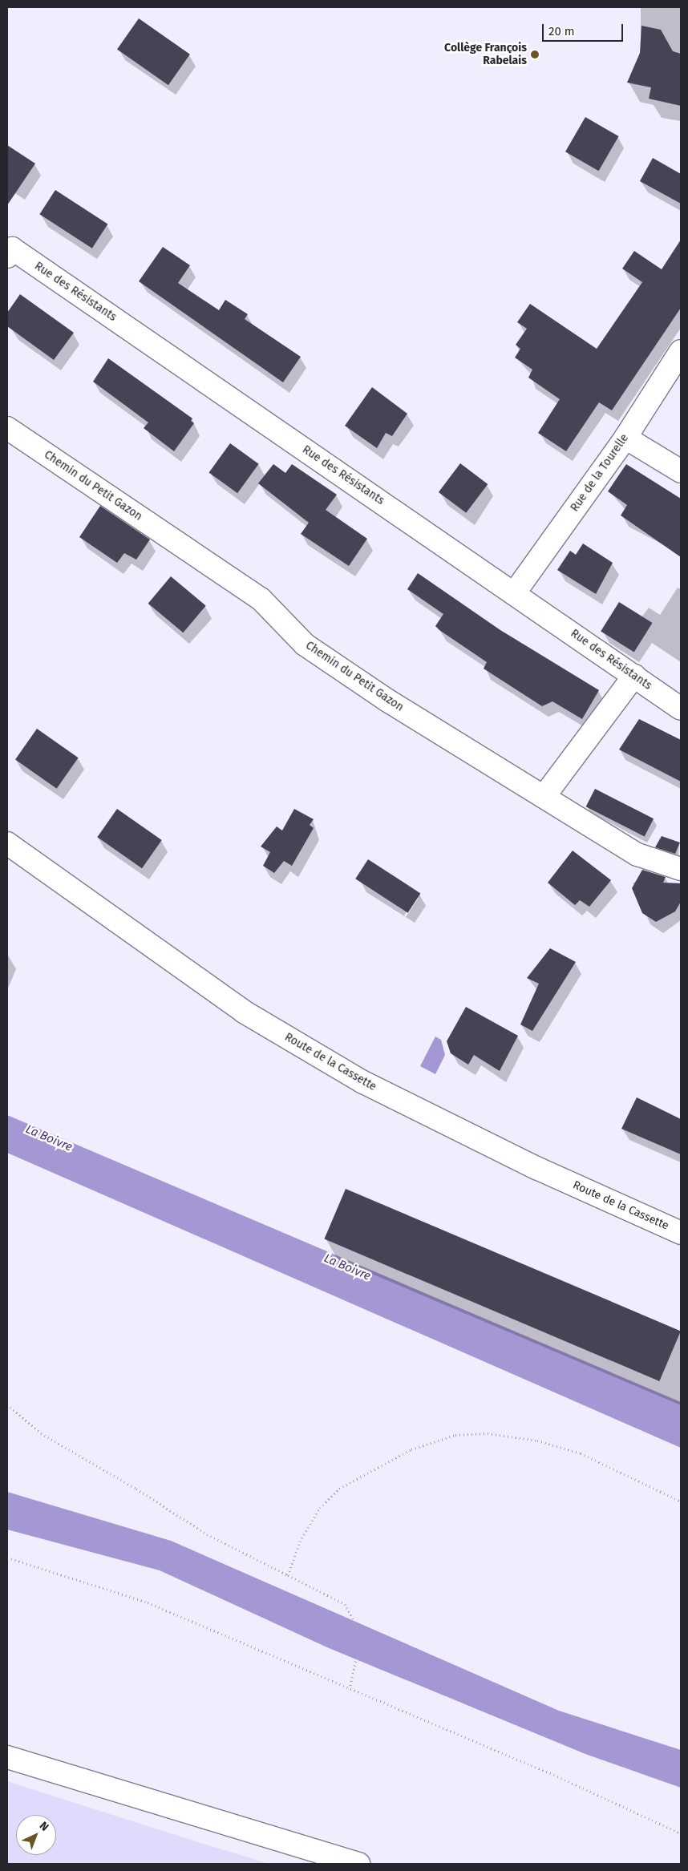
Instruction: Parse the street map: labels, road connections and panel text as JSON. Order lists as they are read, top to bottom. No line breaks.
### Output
{"streets":{"street":["Rue des Résistants","Rue de la Tourelle","Chemin du Petit Gazon","Route de la Cassette"]},"crossings":[["Rue des Résistants","Rue de la Tourelle"]],"water":["La Boivre"],"places":["Collège François Rabelais"],"scale_bar":"20 m","north":"top right"}
